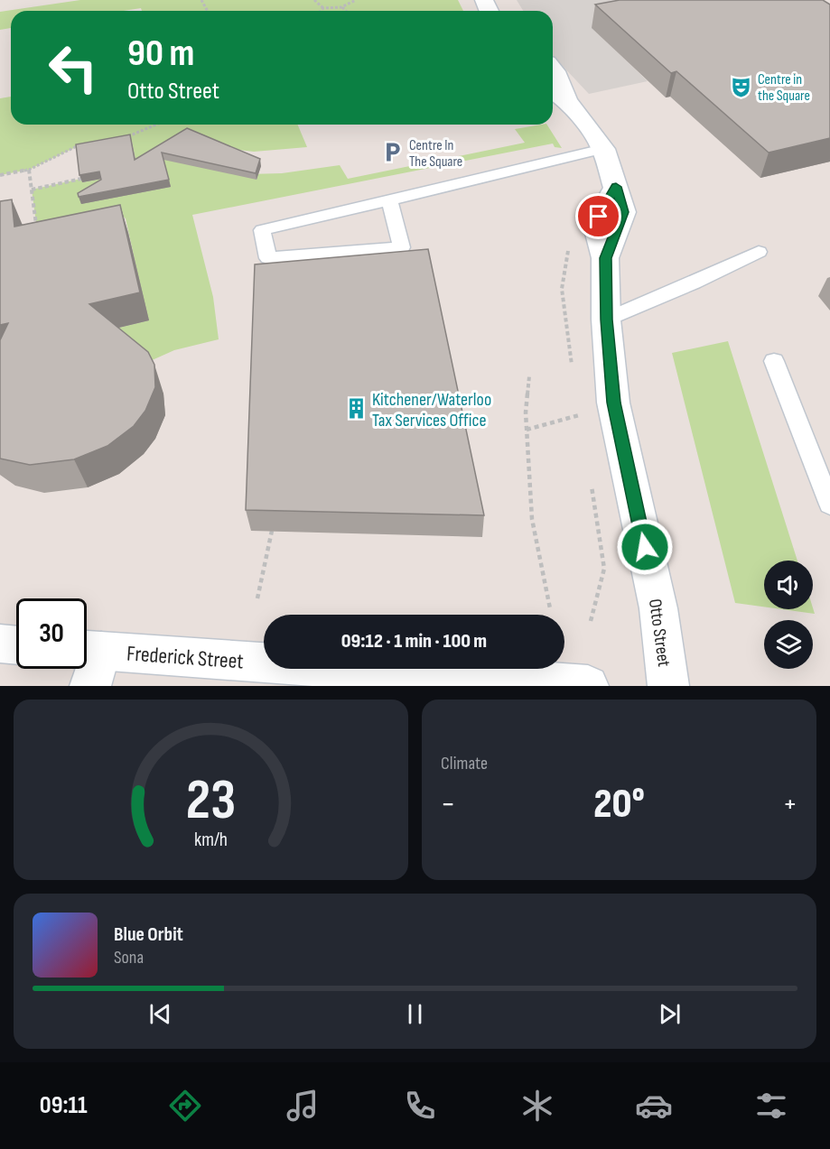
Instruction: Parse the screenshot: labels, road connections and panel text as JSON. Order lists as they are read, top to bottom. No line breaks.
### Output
{"streets":{"street":["Otto Street","Frederick Street"]},"places":{"theatre":["Centre in the Square"],"parking":["Centre In The Square"],"building":["Kitchener/Waterloo Tax Services Office"]},"page":{"turn":["90 m","Otto Street"],"limit":"30","trip":"09:12 · 1 min · 100 m","tile":"Climate","heat":["−","20°","+"],"song":["Blue Orbit","Sona"],"tabs":"09:11","gauge":["23","km/h"]}}
